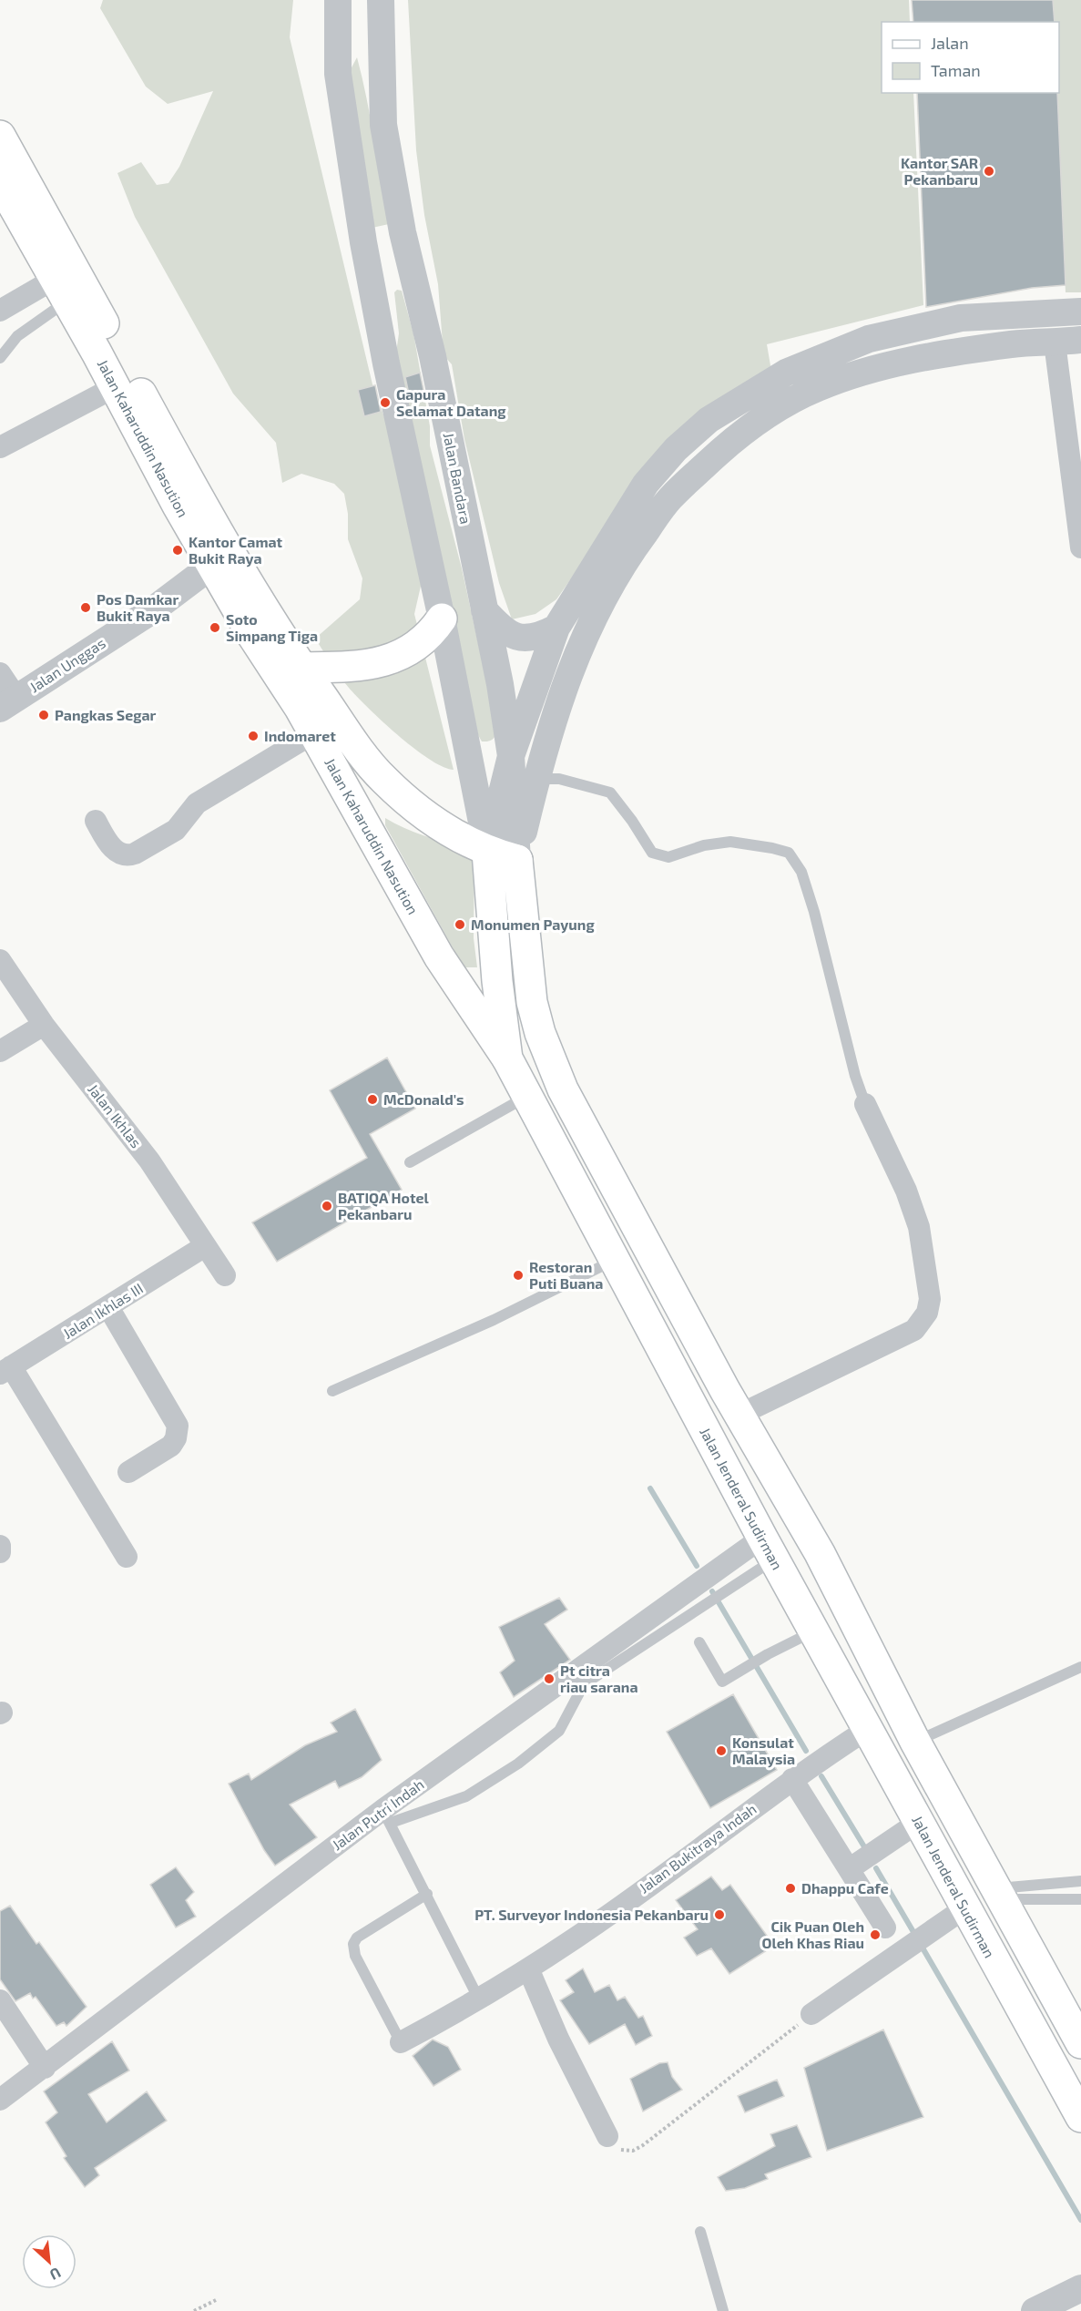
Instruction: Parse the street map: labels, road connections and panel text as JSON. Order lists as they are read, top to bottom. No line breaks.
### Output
{"streets":{"main road":["Jalan Kaharuddin Nasution","Jalan Jenderal Sudirman"],"street":["Jalan Bandara","Jalan Unggas","Jalan Ikhlas","Jalan Ikhlas III","Jalan Putri Indah","Jalan Bukitraya Indah"]},"crossings":[["Jalan Kaharuddin Nasution","Jalan Bandara"],["Jalan Kaharuddin Nasution","Jalan Unggas"],["Jalan Kaharuddin Nasution","Jalan Jenderal Sudirman"],["Jalan Ikhlas","Jalan Ikhlas III"],["Jalan Jenderal Sudirman","Jalan Putri Indah"],["Jalan Jenderal Sudirman","Jalan Bukitraya Indah"]],"places":["Kantor SAR Pekanbaru","Gapura Selamat Datang","Kantor Camat Bukit Raya","Pos Damkar Bukit Raya","Soto Simpang Tiga","Pangkas Segar","Indomaret","Monumen Payung","McDonald's","BATIQA Hotel Pekanbaru","Restoran Puti Buana","Pt citra riau sarana","Konsulat Malaysia","Dhappu Cafe","PT. Surveyor Indonesia Pekanbaru","Cik Puan Oleh Oleh Khas Riau"],"legend":["Jalan","Taman"],"north":"bottom right"}
